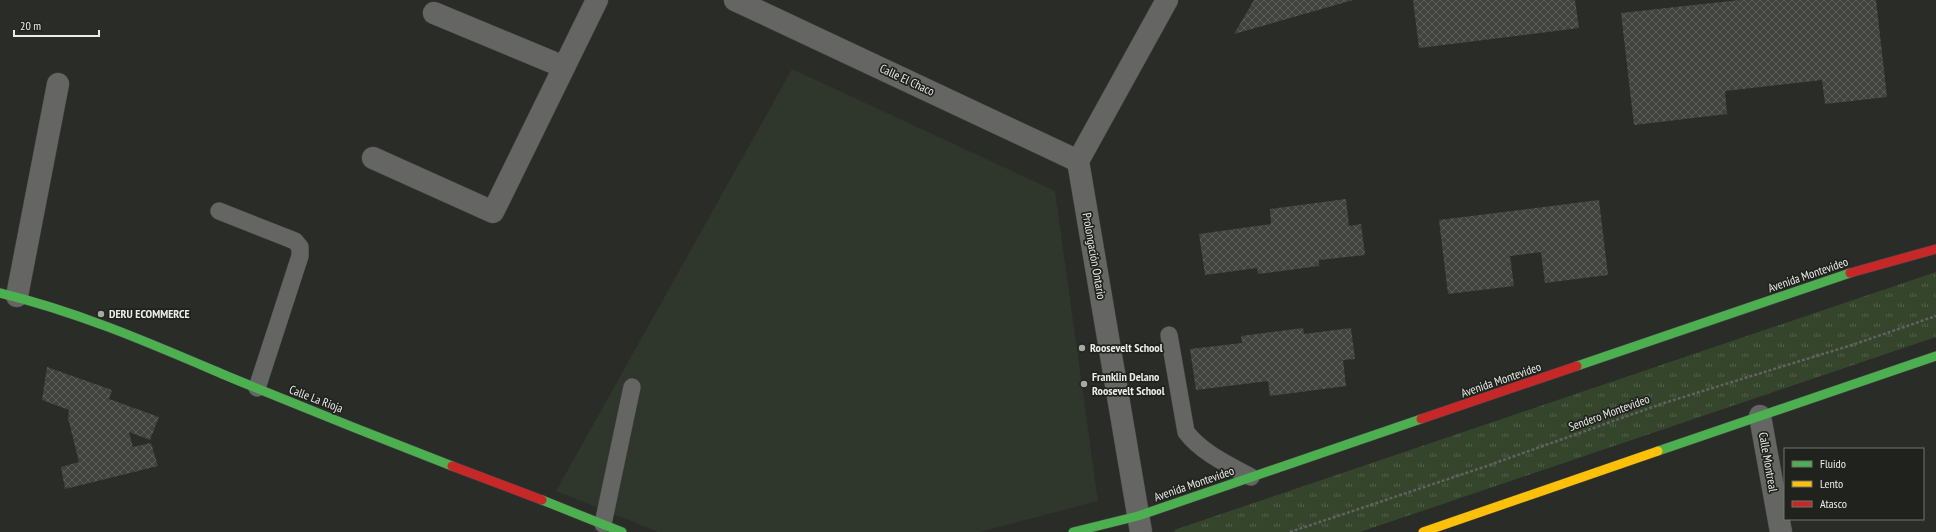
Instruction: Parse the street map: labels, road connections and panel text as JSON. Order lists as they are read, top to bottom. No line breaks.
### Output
{"streets":{"street":["Calle El Chaco","Prolongación Ontario","Avenida Montevideo","Calle La Rioja","Calle Montreal"],"path":["Sendero Montevideo"]},"crossings":[["Calle El Chaco","Prolongación Ontario"],["Prolongación Ontario","Avenida Montevideo"]],"places":["DERU ECOMMERCE","Roosevelt School","Franklin Delano Roosevelt School"],"legend":["Fluido","Lento","Atasco"],"scale_bar":"20 m"}
